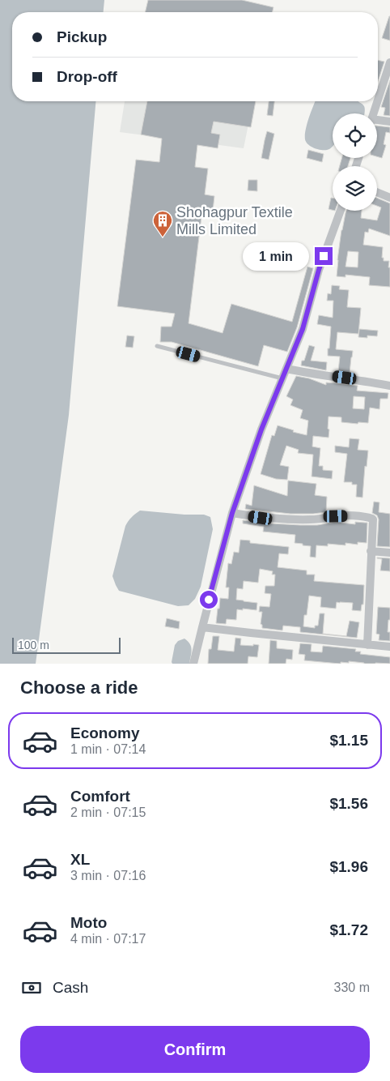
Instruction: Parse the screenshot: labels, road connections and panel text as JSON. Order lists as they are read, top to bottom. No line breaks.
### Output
{"places":{"building":["Shohagpur Textile Mills Limited"]},"scale_bar":"100 m","page":{"banner":["Pickup","Drop-off"],"bubble":"1 min","scale":"100 m","heading":"Choose a ride","list":[{"name":"Economy","note":"1 min · 07:14","value":"$1.15"},{"name":"Comfort","note":"2 min · 07:15","value":"$1.56"},{"name":"XL","note":"3 min · 07:16","value":"$1.96"},{"name":"Moto","note":"4 min · 07:17","value":"$1.72"}],"pay":["Cash","330 m"],"buttons":"Confirm"}}
